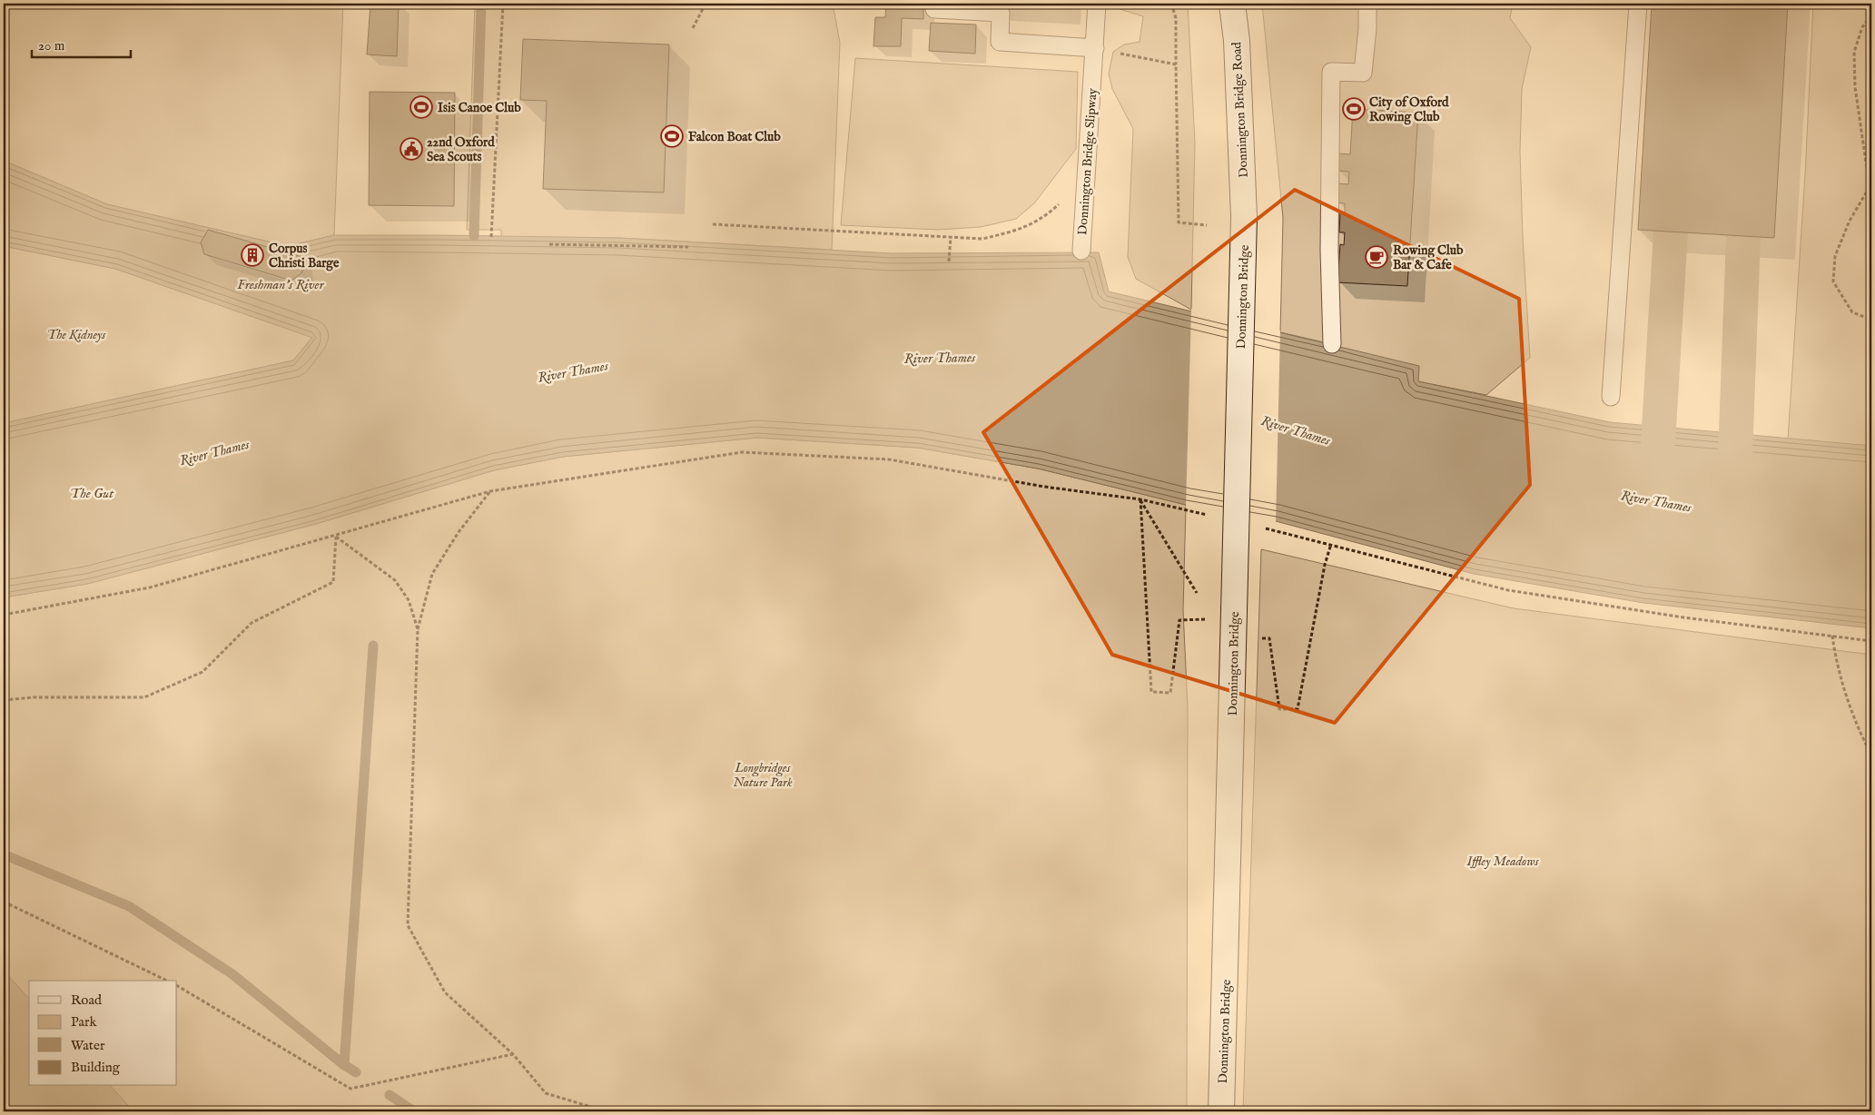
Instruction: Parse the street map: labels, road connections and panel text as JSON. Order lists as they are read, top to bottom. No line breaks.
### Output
{"streets":{"main road":["Donnington Bridge Road","Donnington Bridge"],"lane":["Donnington Bridge Slipway"]},"crossings":[["Donnington Bridge Road","Donnington Bridge"]],"water":["Freshman's River","River Thames","The Gut"],"parks":["The Kidneys","Longbridges Nature Park","Iffley Meadows"],"places":{"sports":["Isis Canoe Club","City of Oxford Rowing Club","Falcon Boat Club"],"public building":["22nd Oxford Sea Scouts"],"building":["Corpus Christi Barge"],"cafe":["Rowing Club Bar & Cafe"]},"legend":["Road","Park","Water","Building"],"scale_bar":"20 m"}
